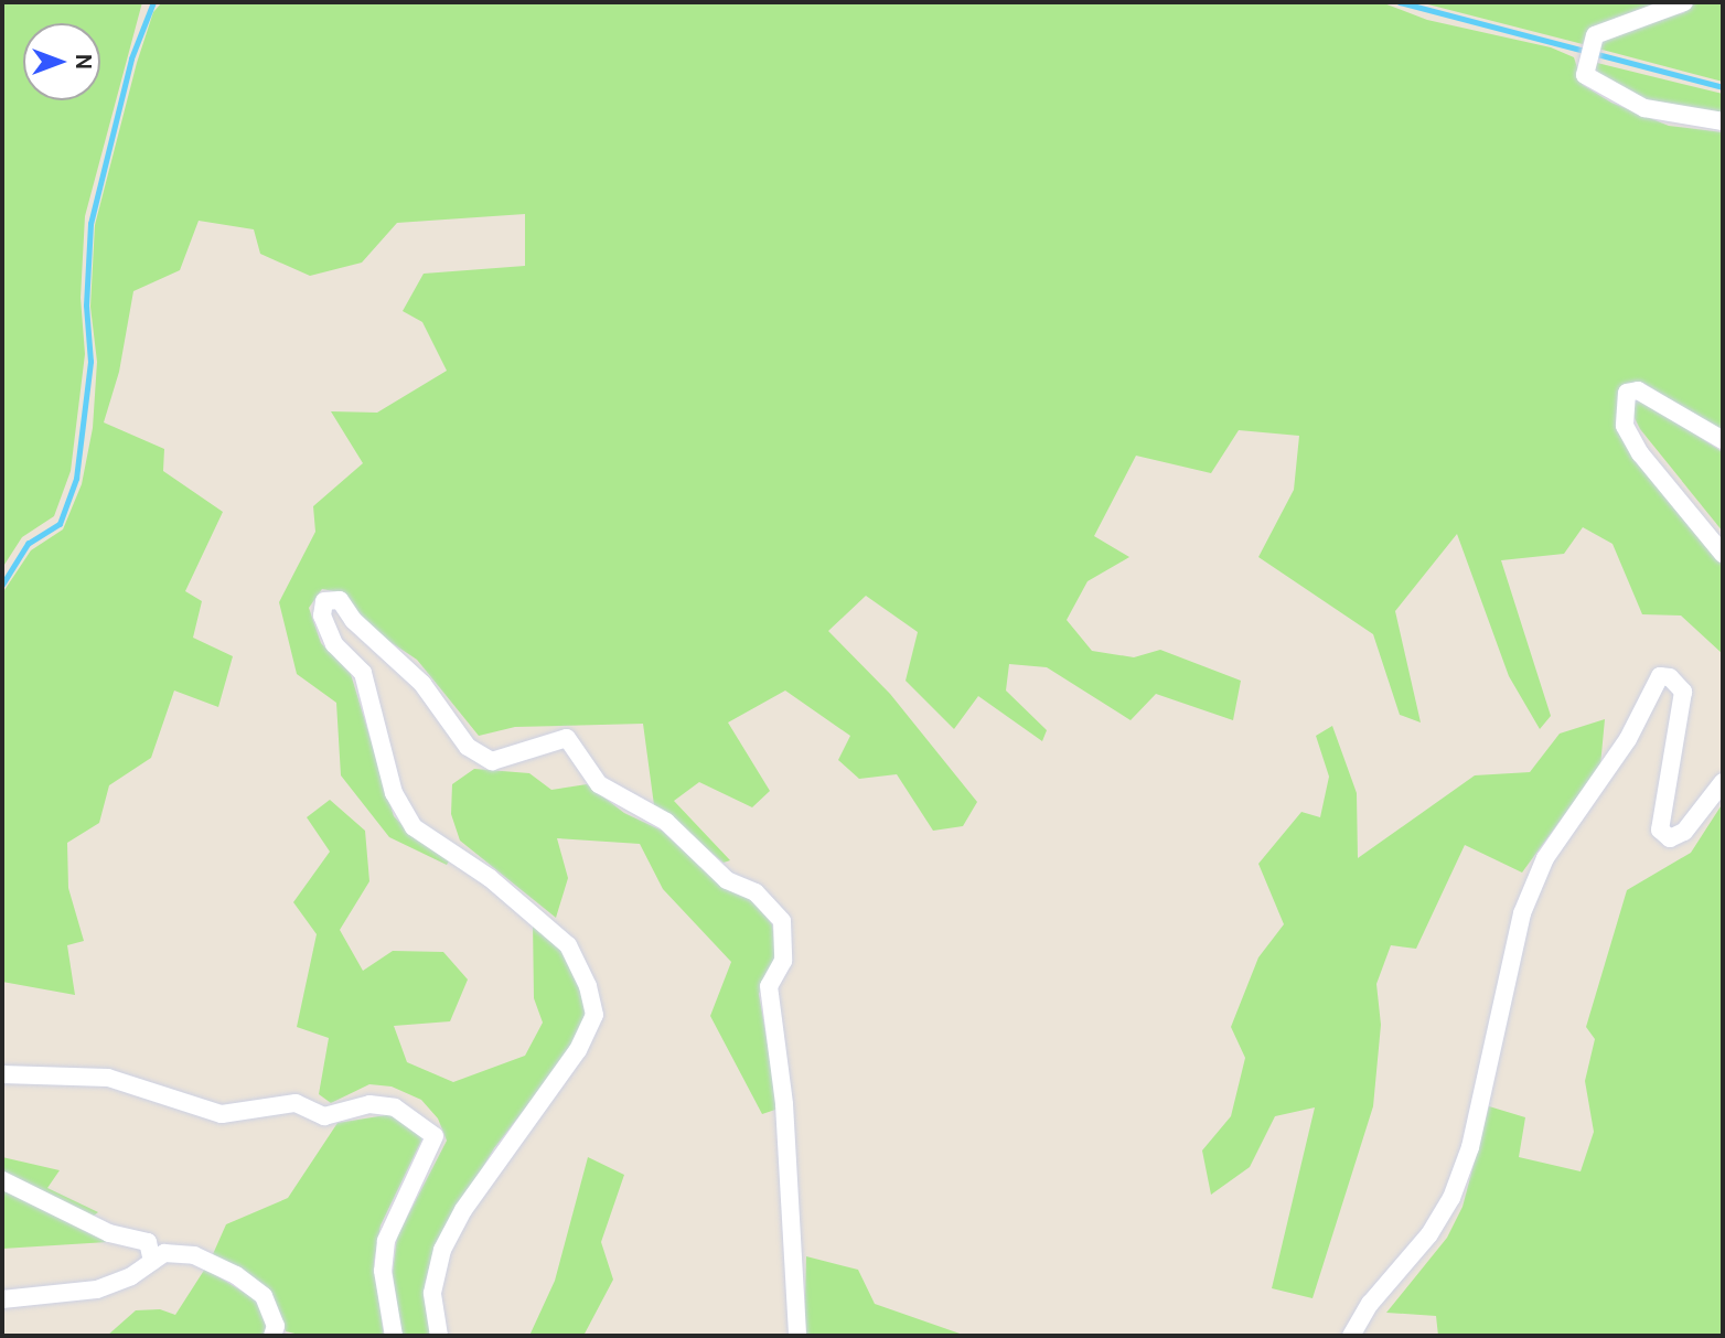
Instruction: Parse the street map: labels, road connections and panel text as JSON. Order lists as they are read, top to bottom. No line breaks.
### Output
{"north":"right"}
